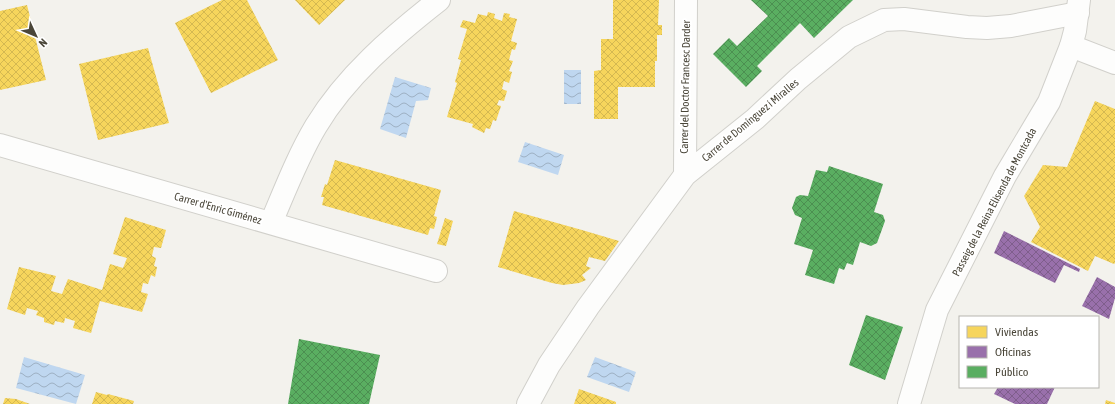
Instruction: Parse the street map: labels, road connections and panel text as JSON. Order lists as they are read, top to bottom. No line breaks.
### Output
{"streets":{"street":["Carrer del Doctor Francesc Darder","Carrer de Domínguez i Miralles","Passeig de la Reina Elisenda de Montcada","Carrer d'Enric Giménez"]},"crossings":[["Carrer del Doctor Francesc Darder","Carrer de Domínguez i Miralles"],["Carrer de Domínguez i Miralles","Passeig de la Reina Elisenda de Montcada"]],"legend":["Viviendas","Oficinas","Público"],"north":"bottom right"}
